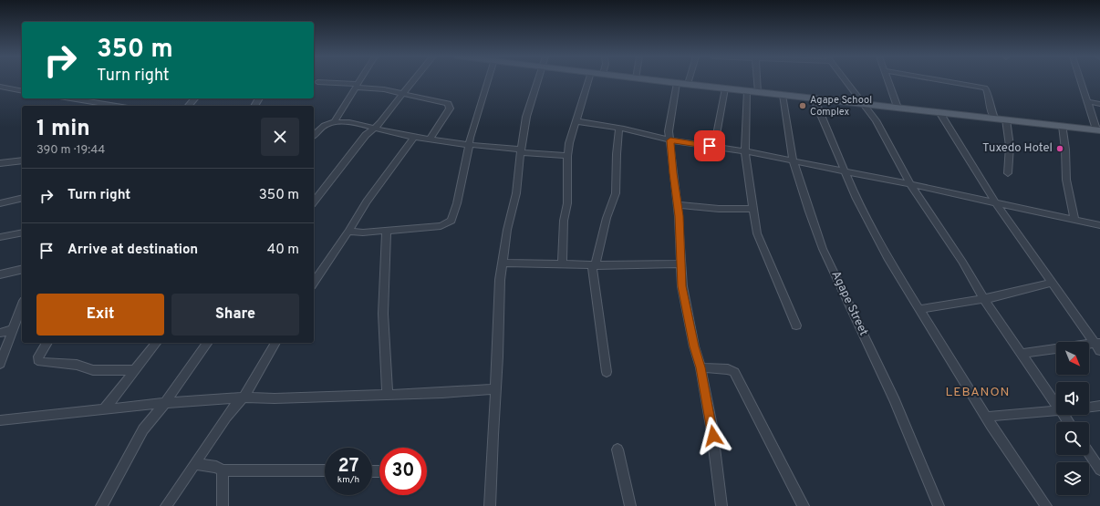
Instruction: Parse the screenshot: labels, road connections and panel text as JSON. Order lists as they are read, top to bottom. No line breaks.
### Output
{"streets":{"street":["Agape Street"]},"districts":["LEBANON"],"places":["Agape School Complex","Tuxedo Hotel"],"north":"bottom right","page":{"turn":["350 m","Turn right"],"heading":["1 min","390 m · 19:44"],"list":[{"name":"Turn right","value":"350 m"},{"name":"Arrive at destination","value":"40 m"}],"buttons":["Exit","Share"],"speed":"27 km/h","limit":"30"}}
